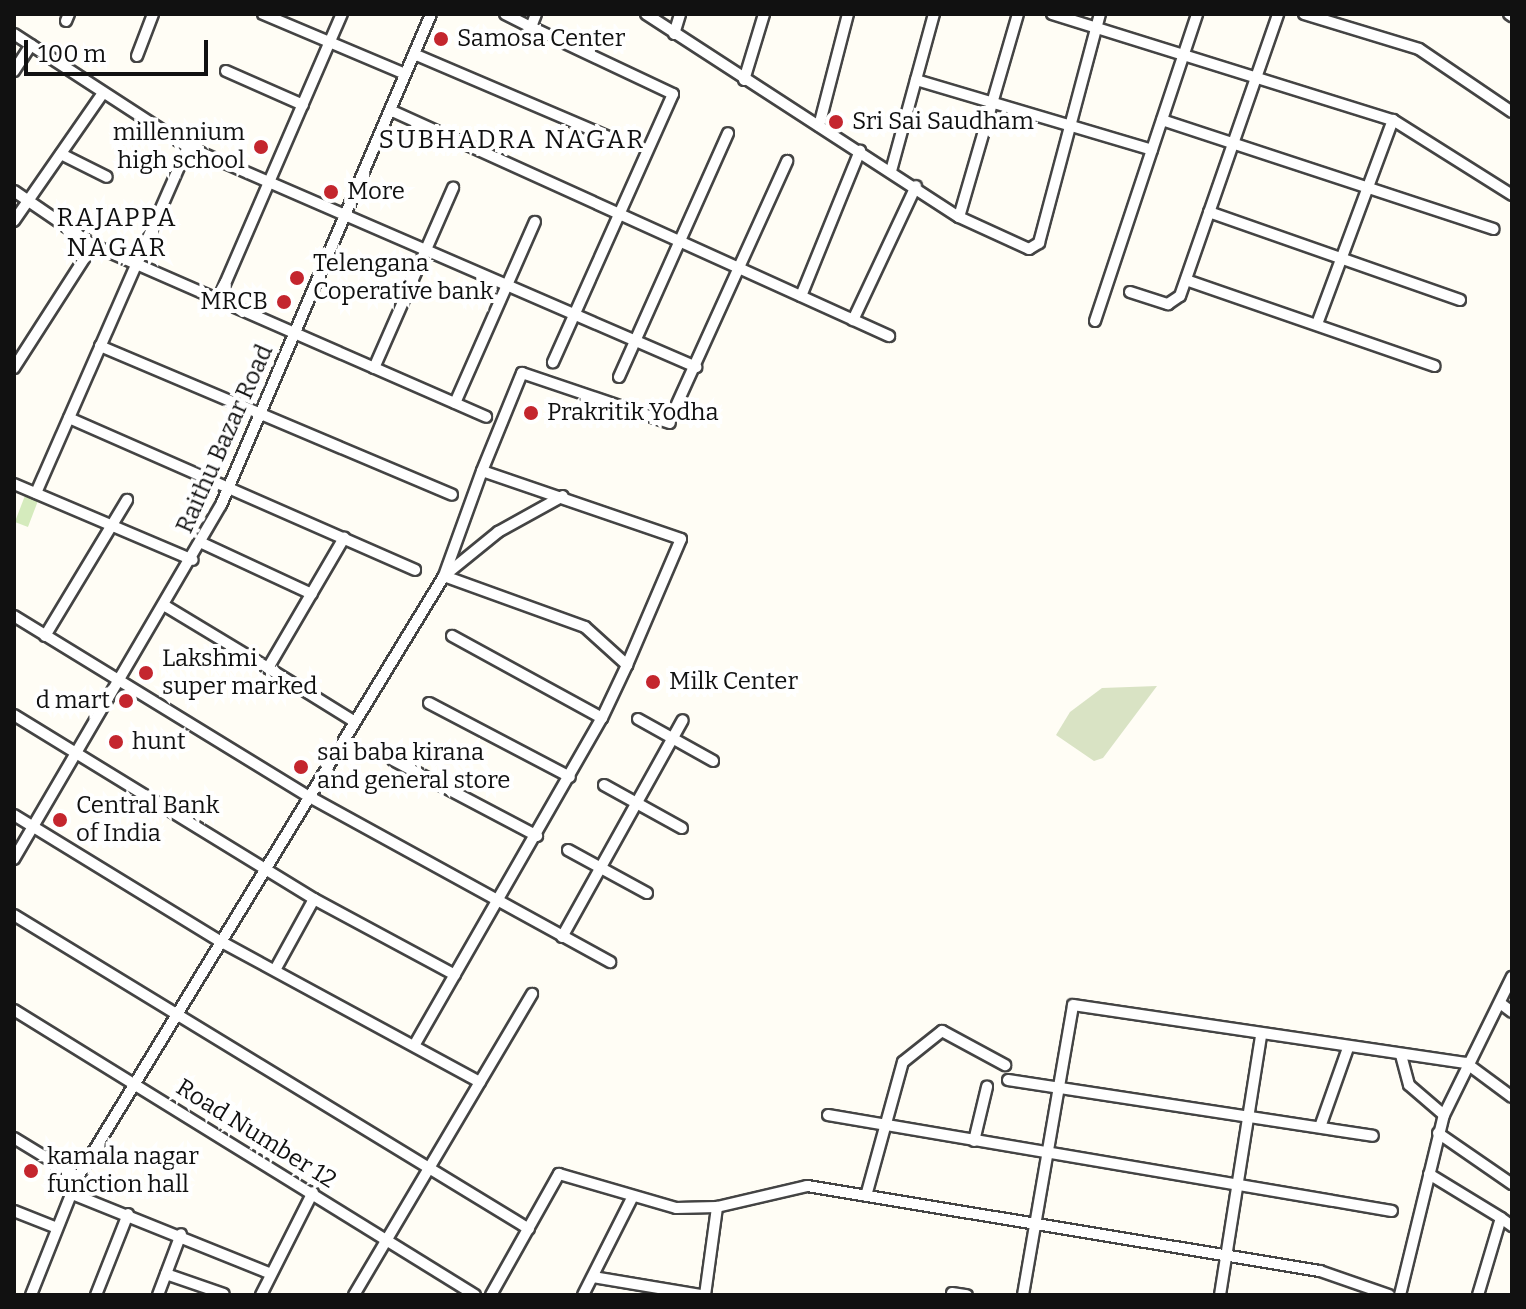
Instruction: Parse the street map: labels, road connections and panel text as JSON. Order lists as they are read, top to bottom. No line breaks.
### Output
{"streets":{"street":["Raithu Bazar Road","Road Number 12"]},"districts":["SUBHADRA NAGAR","RAJAPPA NAGAR"],"places":["Samosa Center","Sri Sai Saudham","millennium high school","More","Telengana Coperative bank","MRCB","Prakritik Yodha","Lakshmi super marked","Milk Center","d mart","hunt","sai baba kirana and general store","Central Bank of India","kamala nagar function hall"],"scale_bar":"100 m"}
